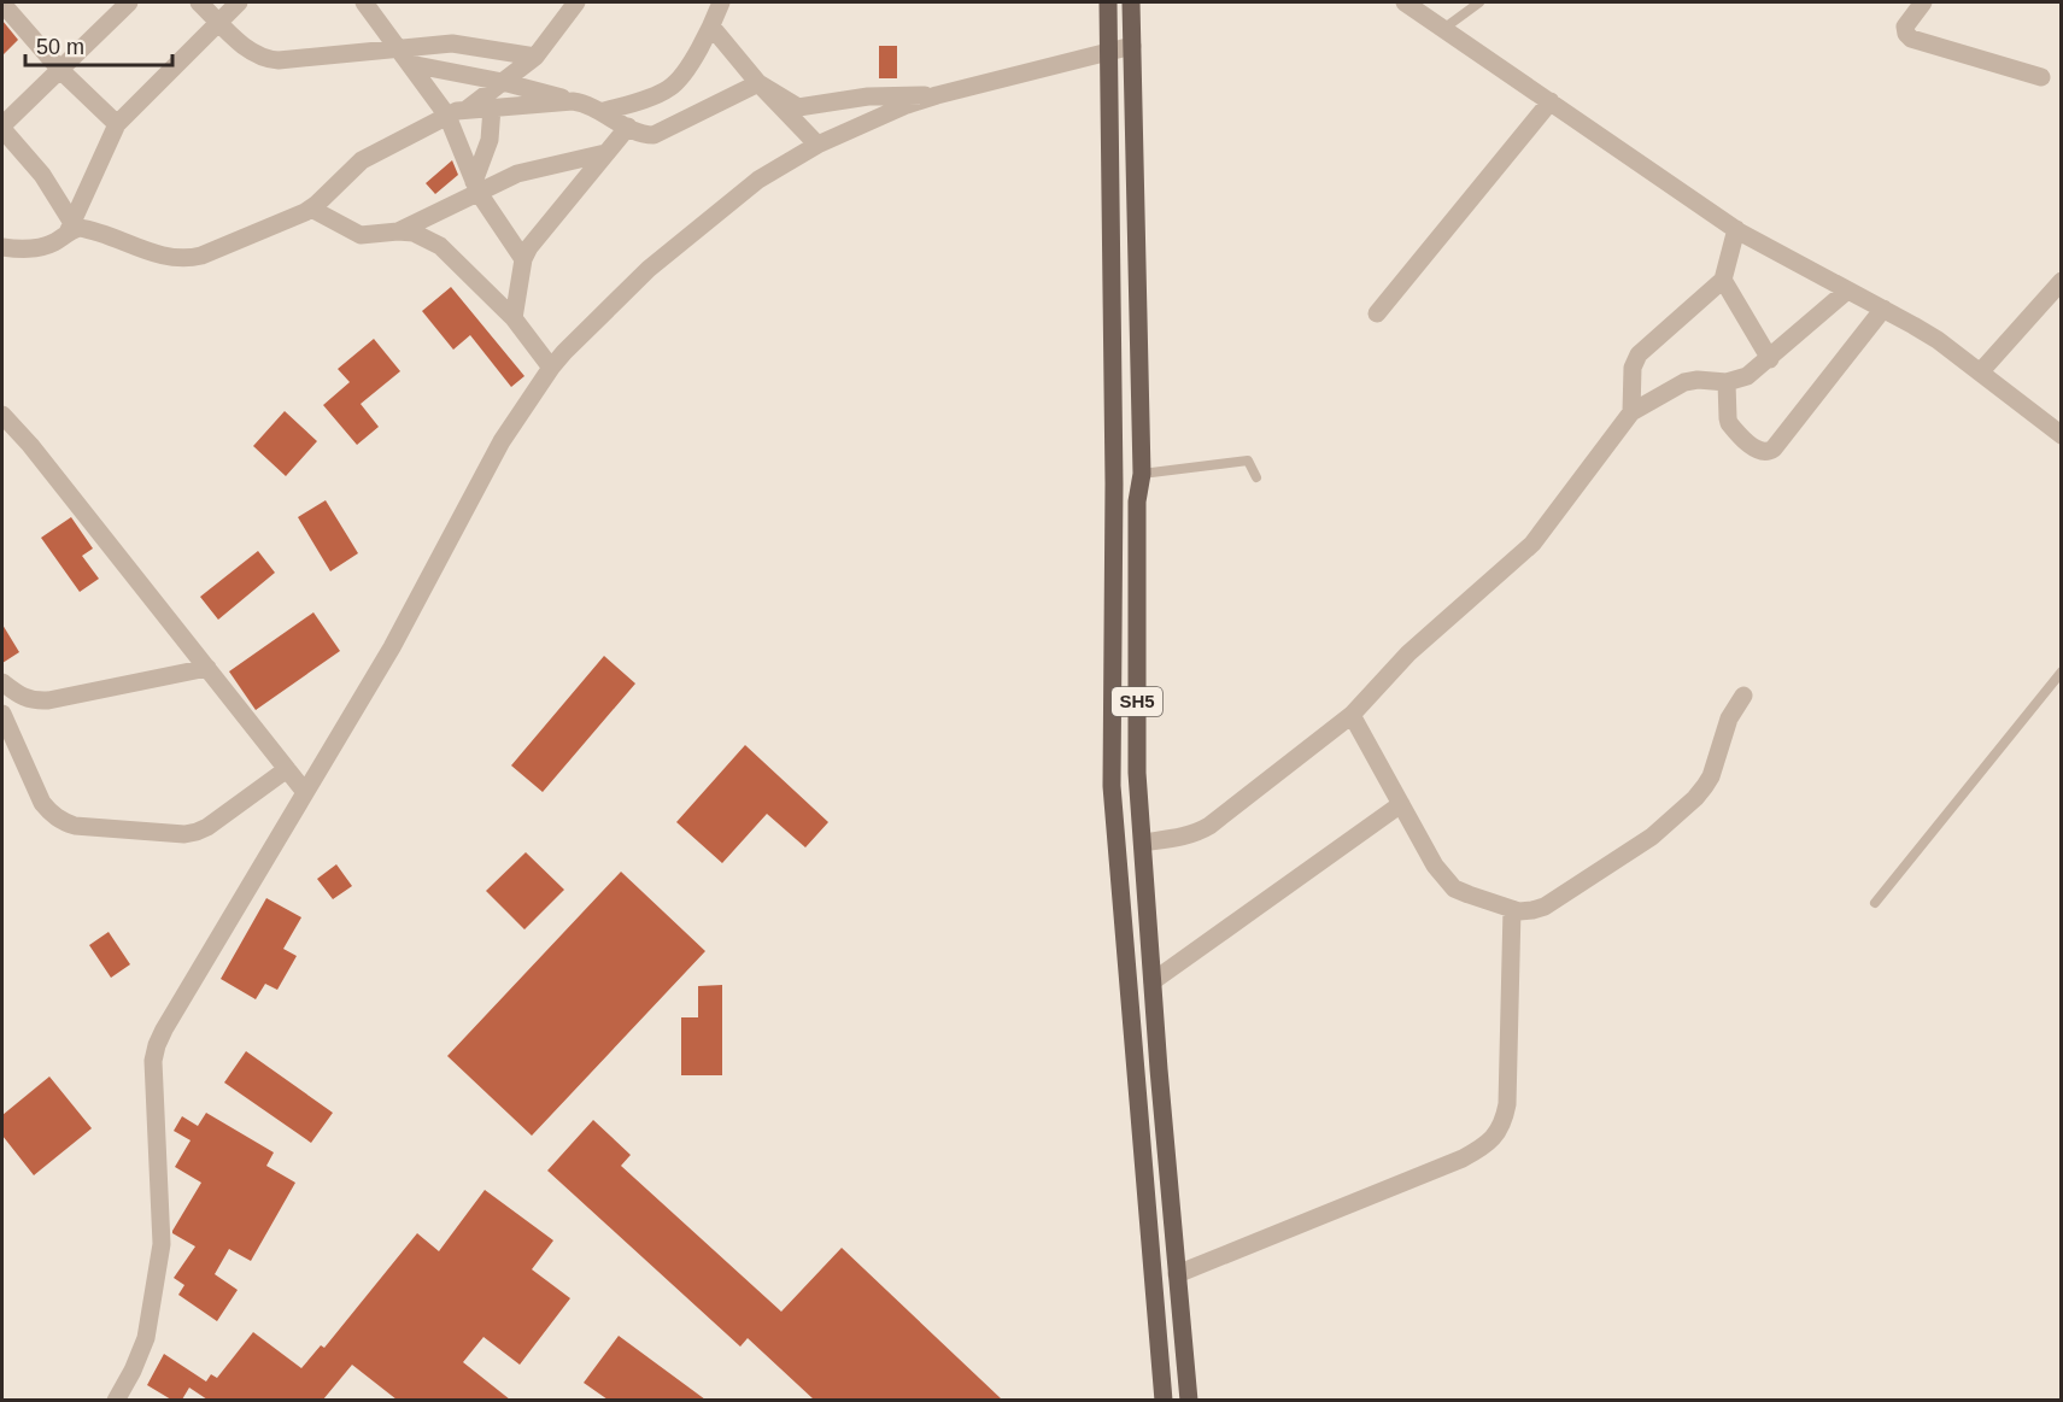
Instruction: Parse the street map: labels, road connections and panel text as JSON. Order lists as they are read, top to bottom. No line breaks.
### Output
{"streets":{"main road":["SH5"]},"scale_bar":"50 m"}
